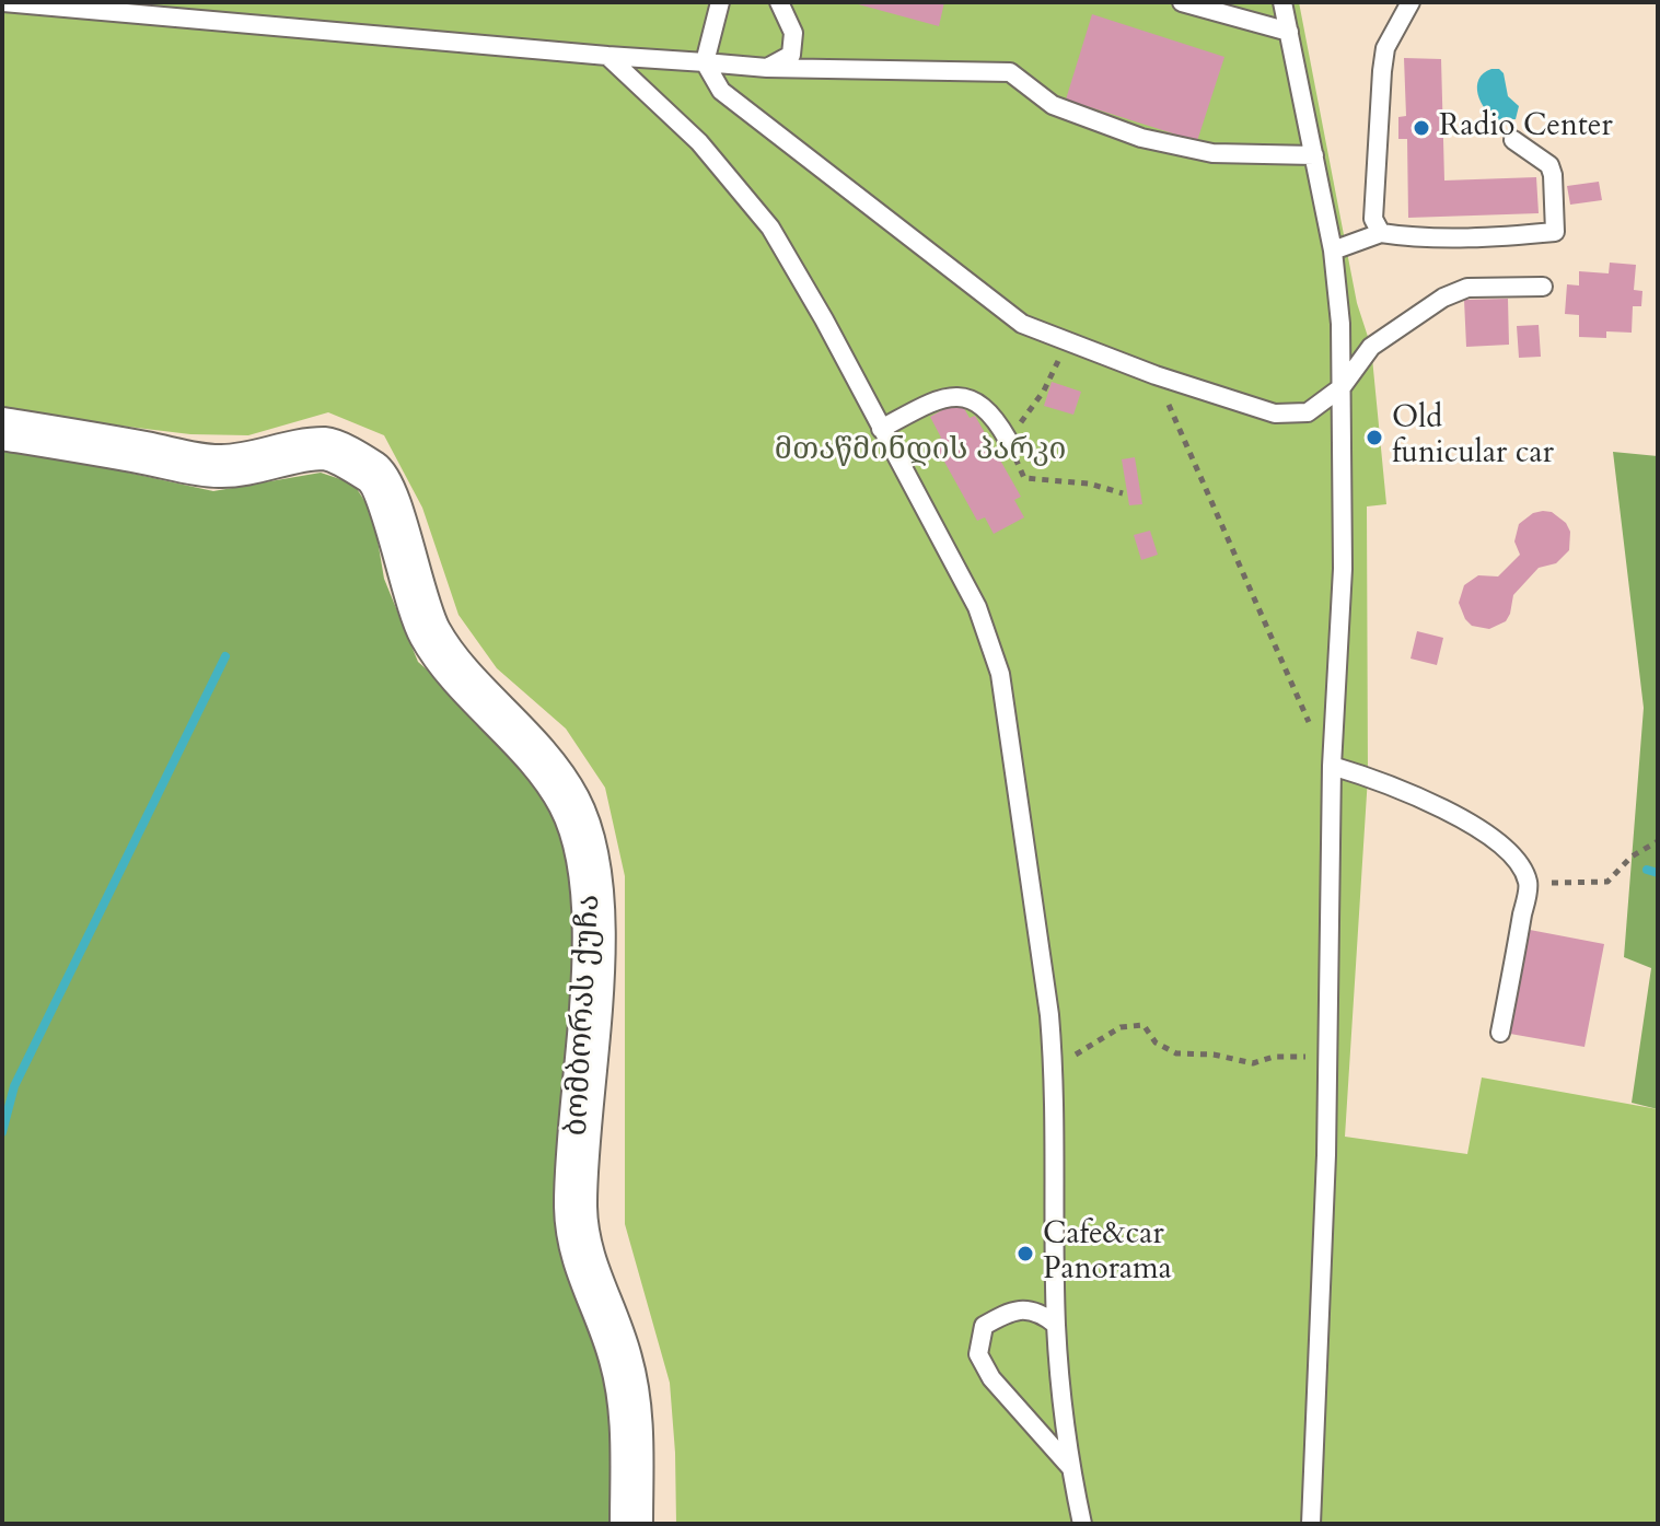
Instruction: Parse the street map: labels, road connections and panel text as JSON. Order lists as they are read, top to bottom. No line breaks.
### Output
{"streets":{"street":["ბომბორას ქუჩა"]},"parks":["მთაწმინდის პარკი"],"places":["Radio Center","Old funicular car","Cafe&car Panorama"]}
